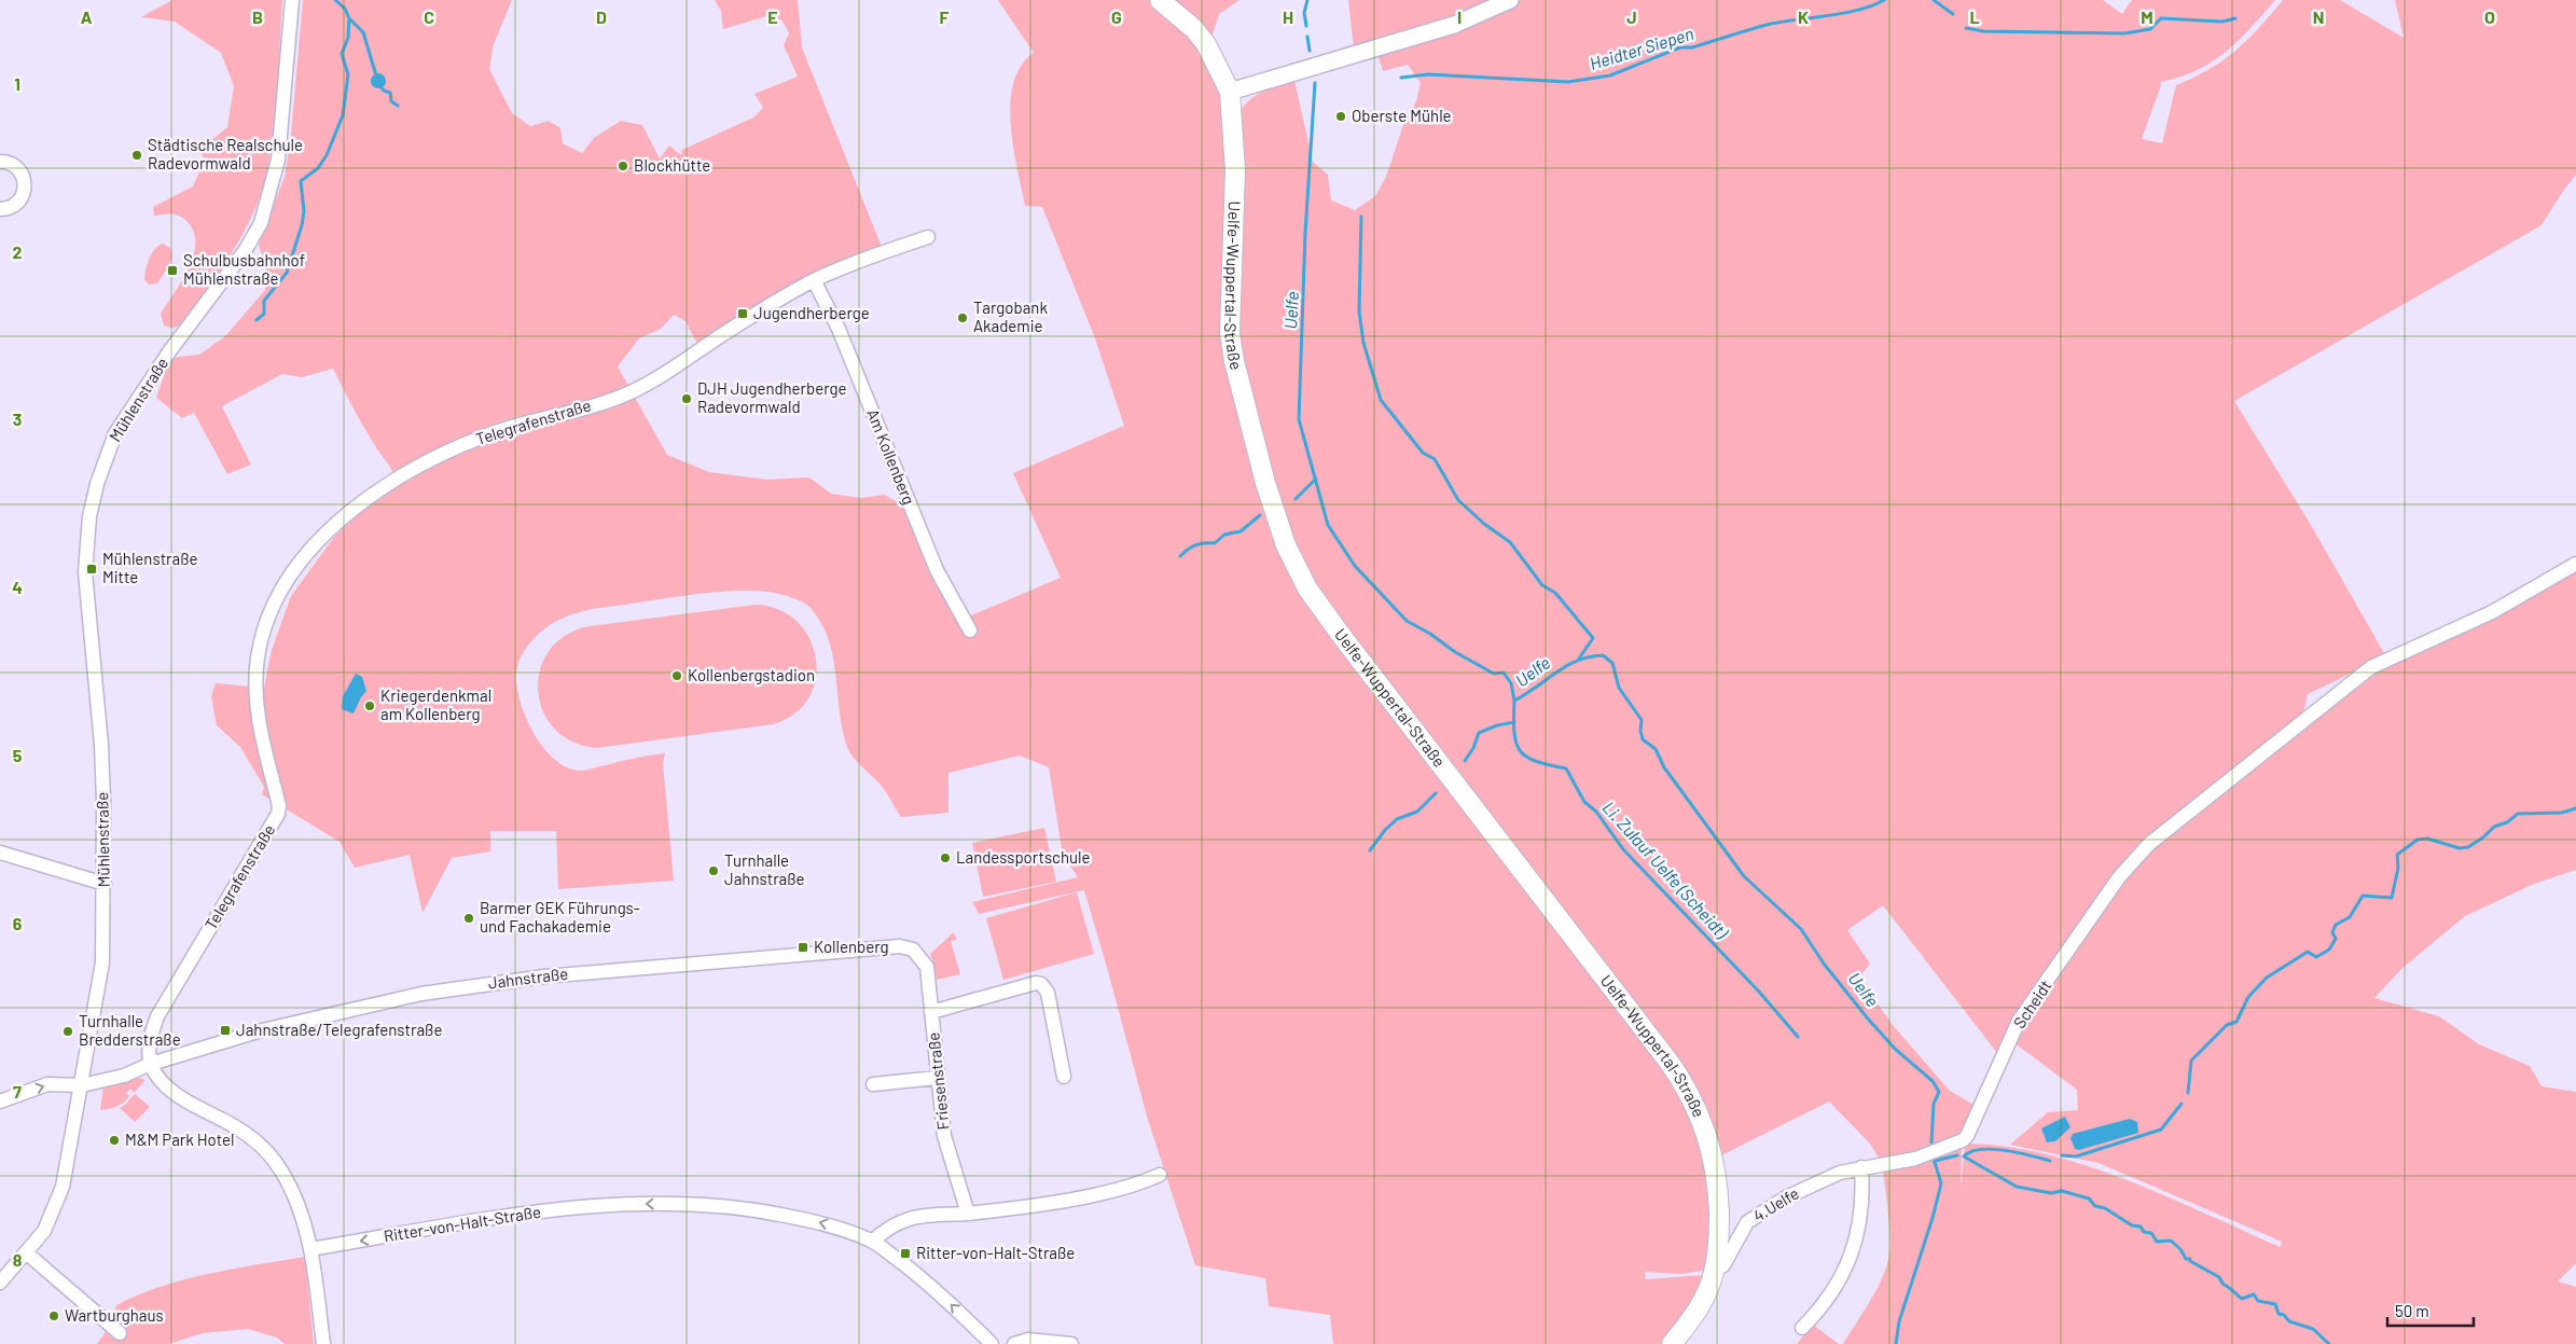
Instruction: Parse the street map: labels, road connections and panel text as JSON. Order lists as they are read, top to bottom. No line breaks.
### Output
{"streets":{"main road":["Uelfe-Wuppertal-Straße"],"street":["Mühlenstraße","Telegrafenstraße","Am Kollenberg","Jahnstraße","Scheidt","Friesenstraße","4.Uelfe","Ritter-von-Halt-Straße"]},"crossings":[["Uelfe-Wuppertal-Straße","4.Uelfe"],["Telegrafenstraße","Am Kollenberg"],["Telegrafenstraße","Jahnstraße"],["Jahnstraße","Friesenstraße"],["Scheidt","4.Uelfe"]],"one_way":["Ritter-von-Halt-Straße"],"water":["Heidter Siepen","Uelfe","Li. Zulauf Uelfe (Scheidt)"],"places":{"other":["Oberste Mühle","Städtische Realschule Radevormwald","Blockhütte","Targobank Akademie","DJH Jugendherberge Radevormwald","Kollenbergstadion","Kriegerdenkmal am Kollenberg","Landessportschule","Turnhalle Jahnstraße","Barmer GEK Führungs- und Fachakademie","Turnhalle Bredderstraße","M&M Park Hotel","Wartburghaus"],"transit":["Schulbusbahnhof Mühlenstraße","Jugendherberge","Mühlenstraße Mitte","Kollenberg","Jahnstraße/Telegrafenstraße","Ritter-von-Halt-Straße"]},"scale_bar":"50 m","grid":{"columns":["A","B","C","D","E","F","G","H","I","J","K","L","M","N","O"],"rows":["1","2","3","4","5","6","7","8"]}}
